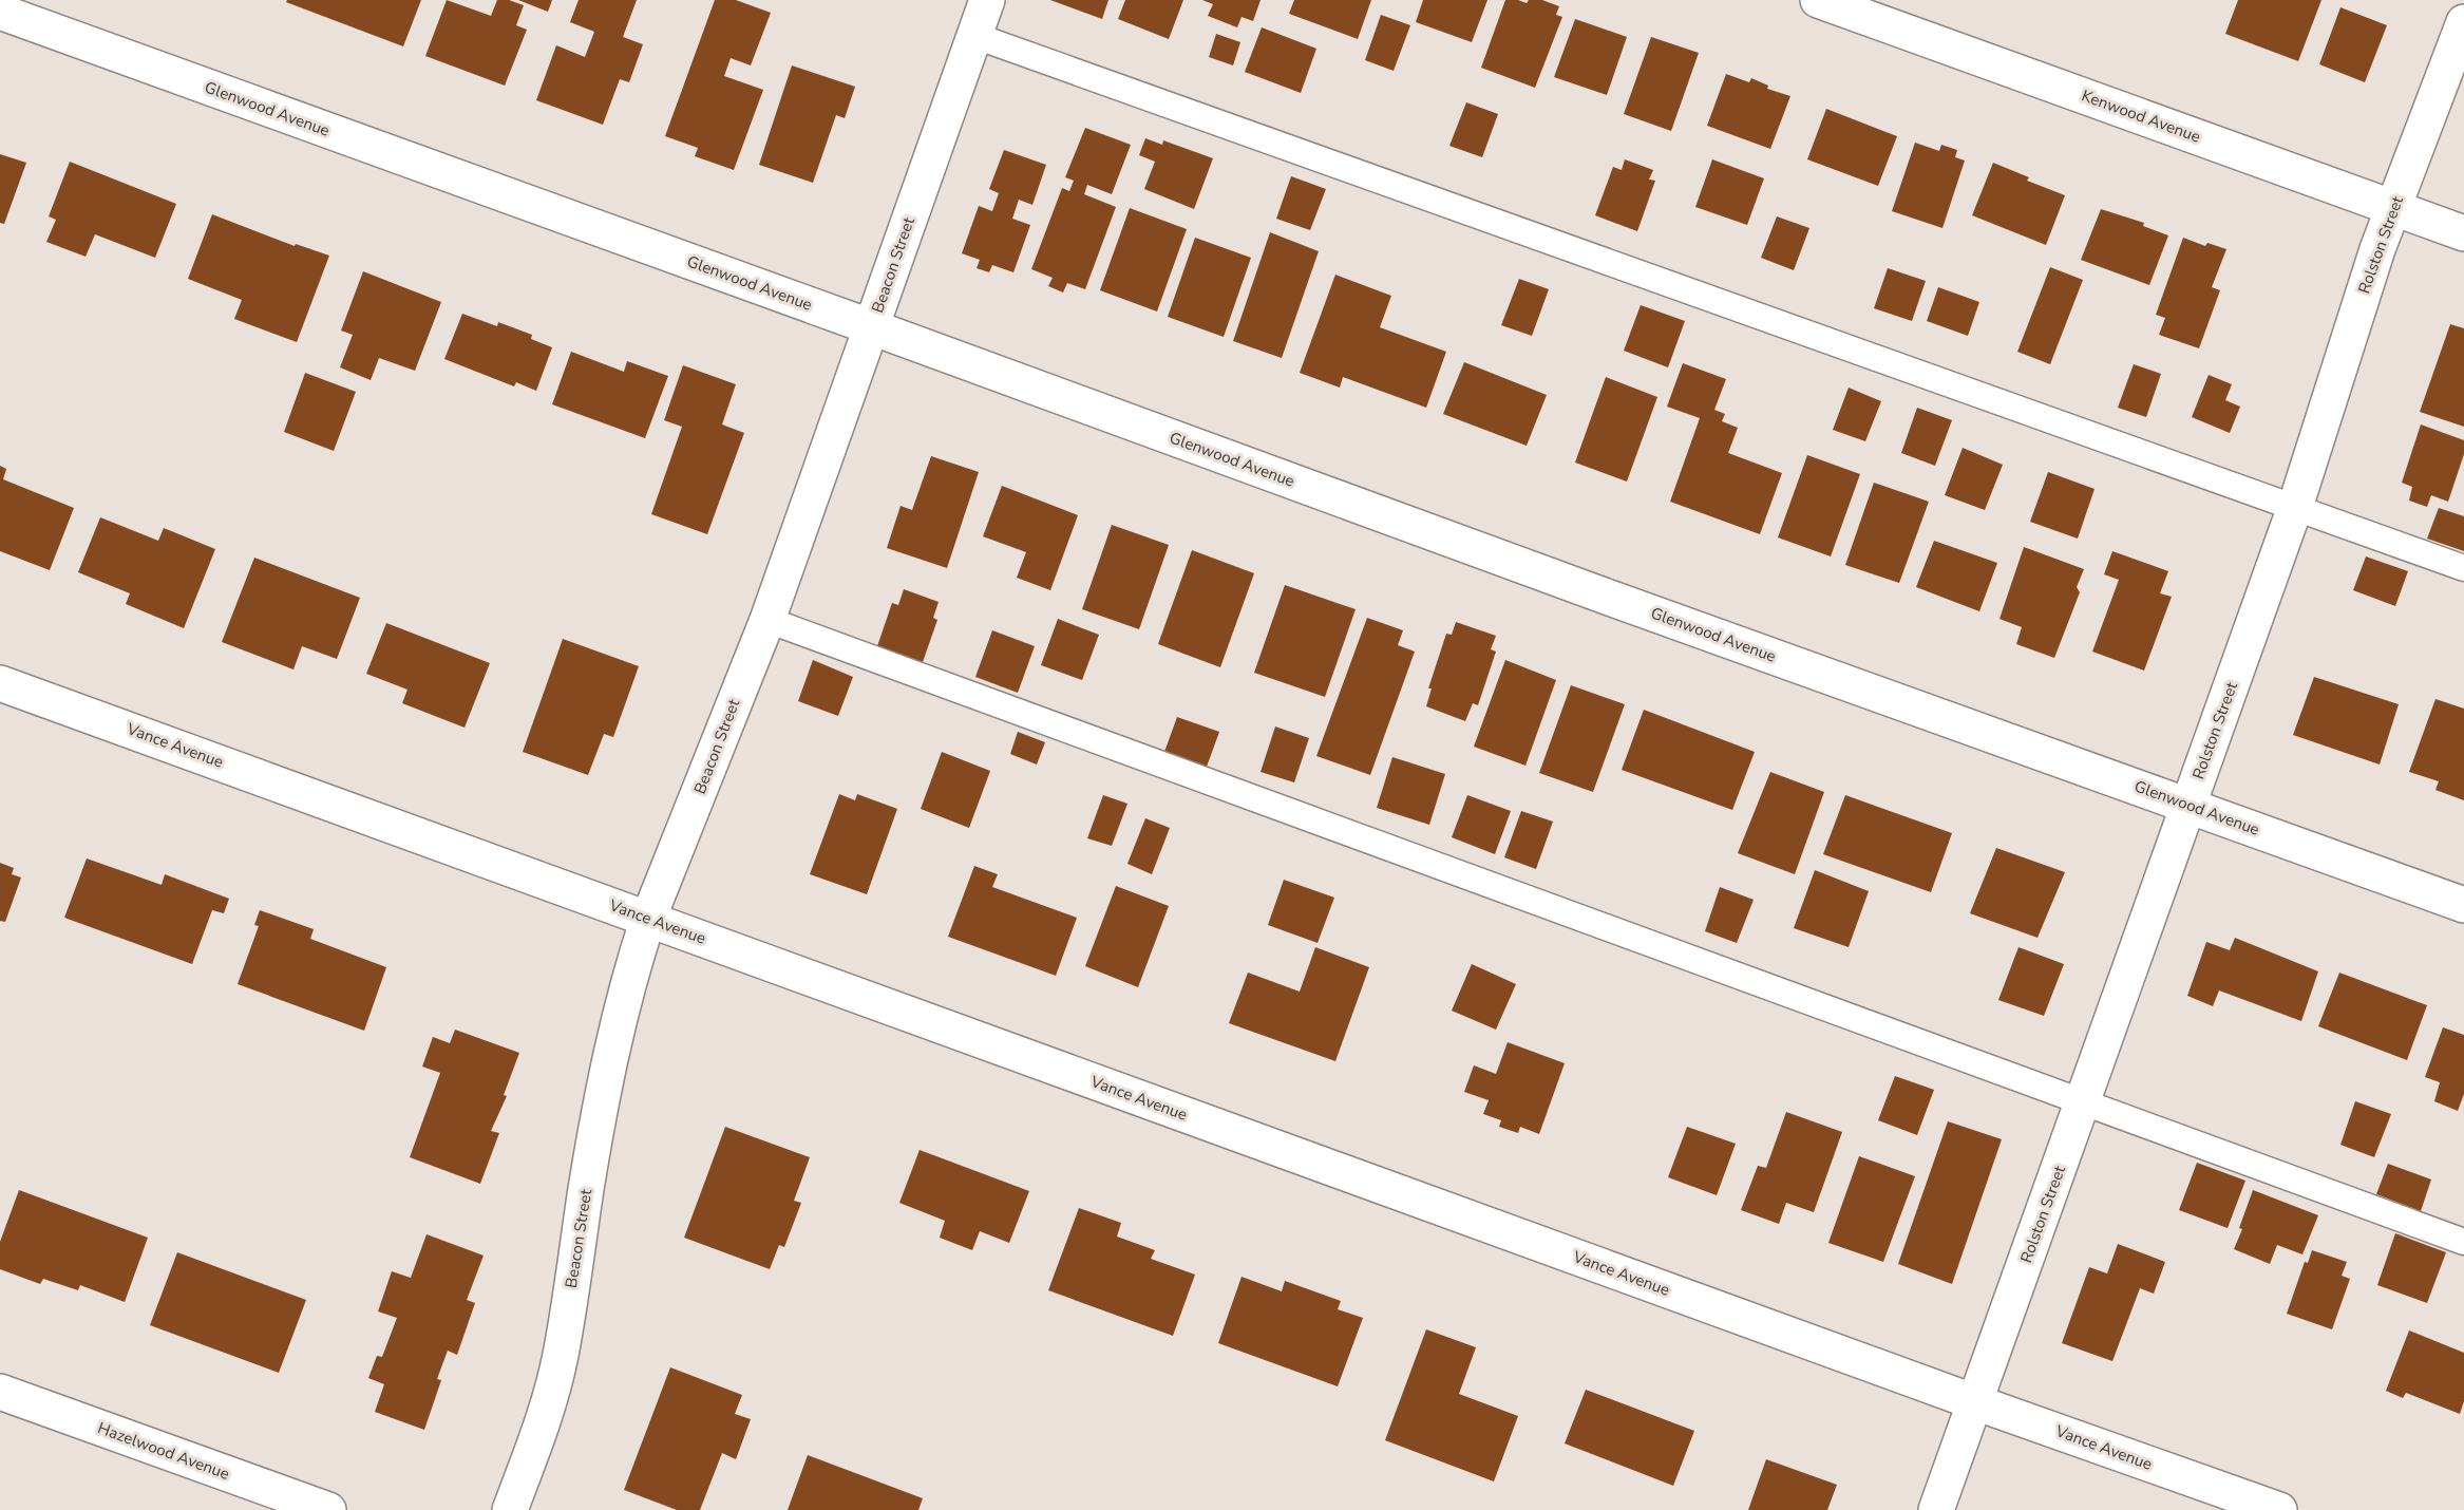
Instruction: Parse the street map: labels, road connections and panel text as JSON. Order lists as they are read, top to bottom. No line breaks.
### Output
{"streets":{"street":["Glenwood Avenue","Kenwood Avenue","Rolston Street","Beacon Street","Vance Avenue","Hazelwood Avenue"]},"crossings":[["Glenwood Avenue","Rolston Street"],["Glenwood Avenue","Beacon Street"],["Kenwood Avenue","Rolston Street"],["Rolston Street","Vance Avenue"],["Beacon Street","Vance Avenue"]]}
